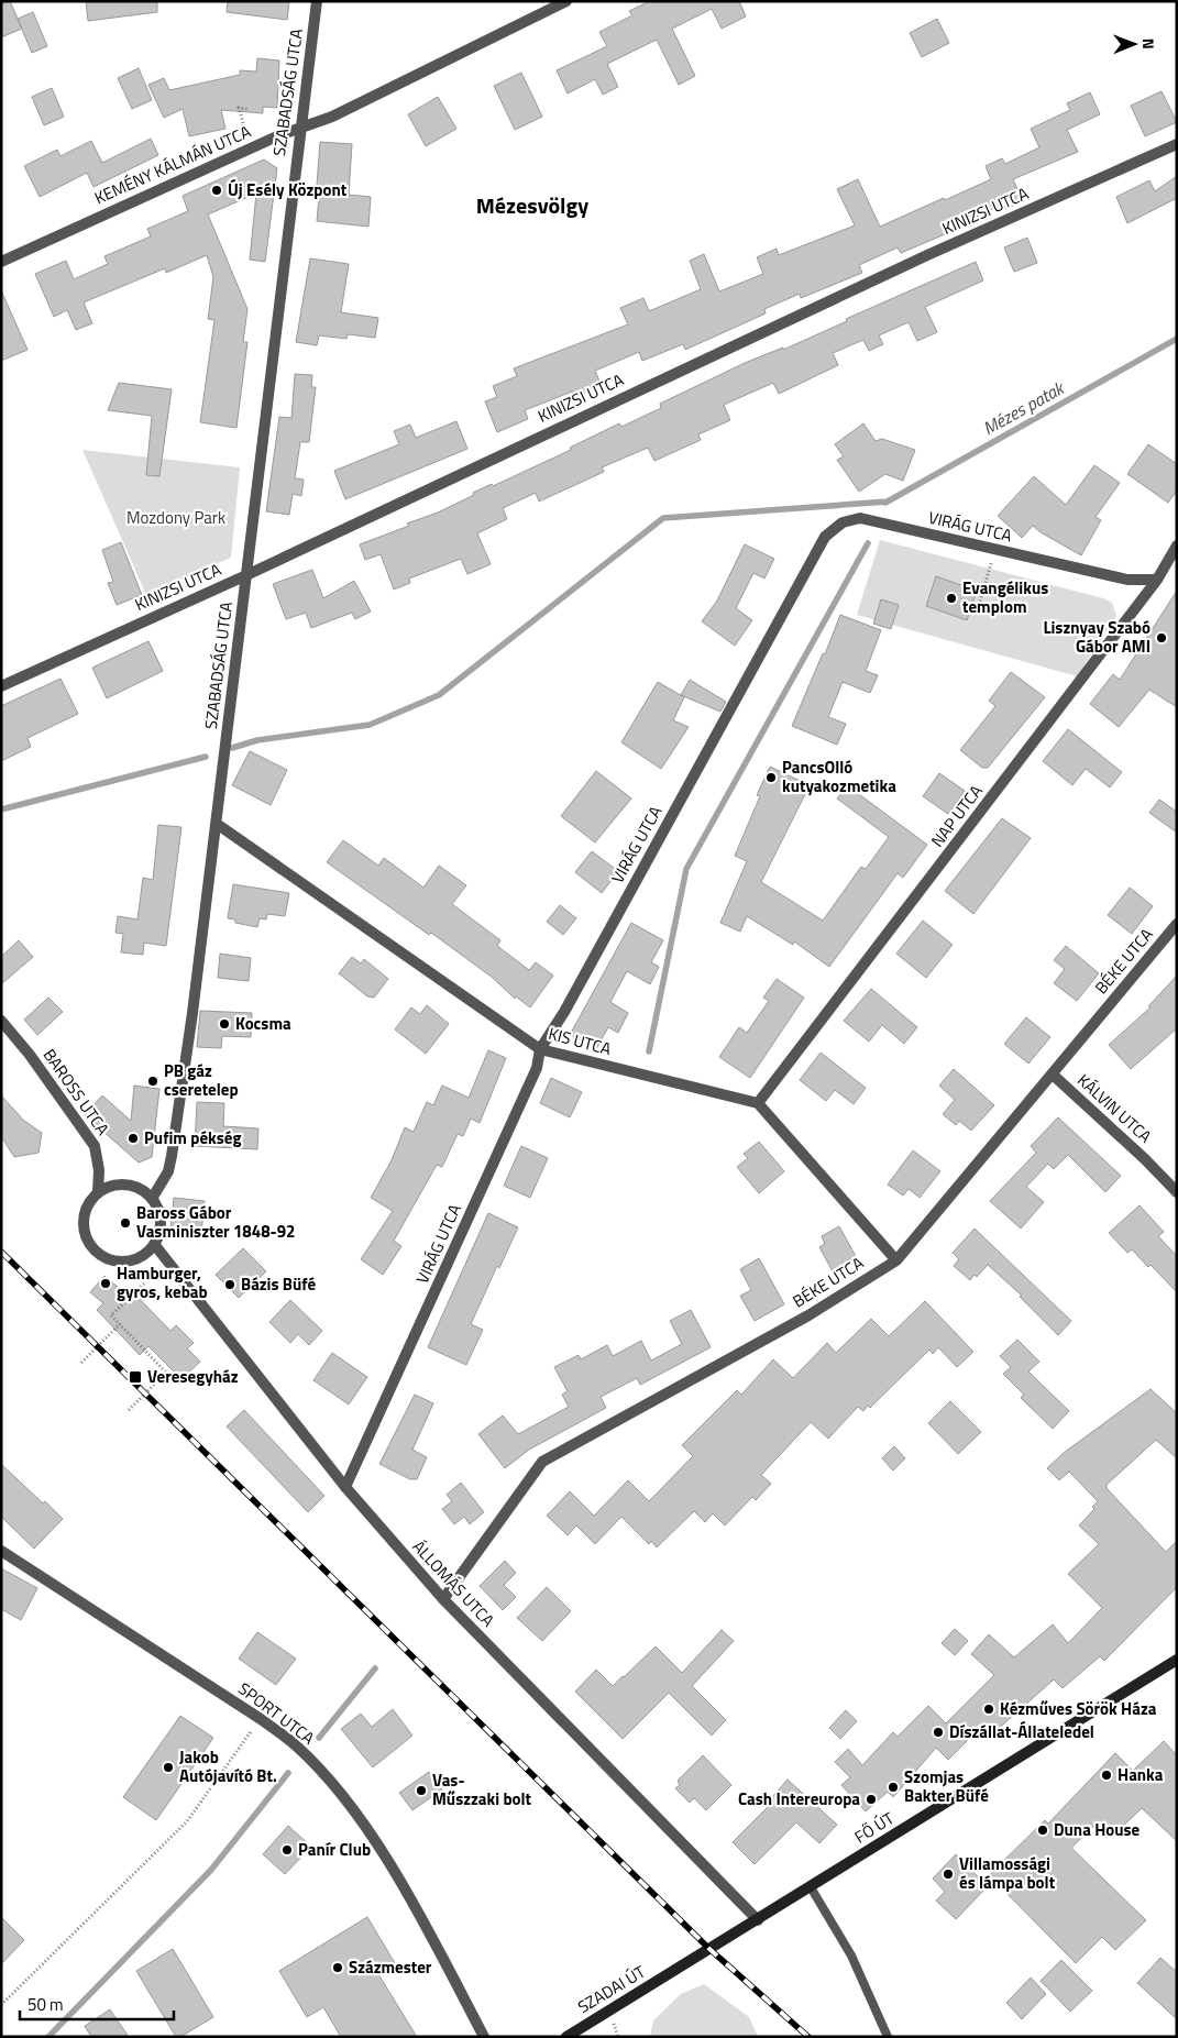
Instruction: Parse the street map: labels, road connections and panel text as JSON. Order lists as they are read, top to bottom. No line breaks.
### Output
{"streets":{"main road":["FŐ ÚT","SZADAI ÚT"],"street":["SZABADSÁG UTCA","KEMÉNY KÁLMÁN UTCA","KINIZSI UTCA","VIRÁG UTCA","NAP UTCA","BÉKE UTCA","KIS UTCA","BAROSS UTCA","KÁLVIN UTCA","ÁLLOMÁS UTCA","SPORT UTCA"]},"crossings":[["SZABADSÁG UTCA","KEMÉNY KÁLMÁN UTCA"],["SZABADSÁG UTCA","KINIZSI UTCA"],["SZABADSÁG UTCA","KIS UTCA"],["SZABADSÁG UTCA","BAROSS UTCA"],["SZABADSÁG UTCA","ÁLLOMÁS UTCA"],["VIRÁG UTCA","NAP UTCA"],["VIRÁG UTCA","KIS UTCA"],["VIRÁG UTCA","ÁLLOMÁS UTCA"],["NAP UTCA","KIS UTCA"],["BÉKE UTCA","KÁLVIN UTCA"],["BÉKE UTCA","ÁLLOMÁS UTCA"],["BAROSS UTCA","ÁLLOMÁS UTCA"],["ÁLLOMÁS UTCA","FŐ ÚT"],["FŐ ÚT","SZADAI ÚT"]],"districts":["Mézesvölgy"],"water":["Mézes patak"],"parks":["Mozdony Park"],"places":{"other":["Új Esély Központ","Evangélikus templom","Lisznyay Szabó Gábor AMI","PancsOlló kutyakozmetika","Kocsma","PB gáz cseretelep","Pufim pékség","Baross Gábor Vasminiszter 1848-92","Hamburger, gyros, kebab","Bázis Büfé","Kézműves Sörök Háza","Díszállat-Állateledel","Jakob Autójavító Bt.","Hanka","Szomjas Bakter Büfé","Vas- Műszzaki bolt","Cash Intereuropa","Duna House","Panír Club","Villamossági és lámpa bolt","Százmester"],"transit":["Veresegyház"]},"scale_bar":"50 m","north":"right"}
